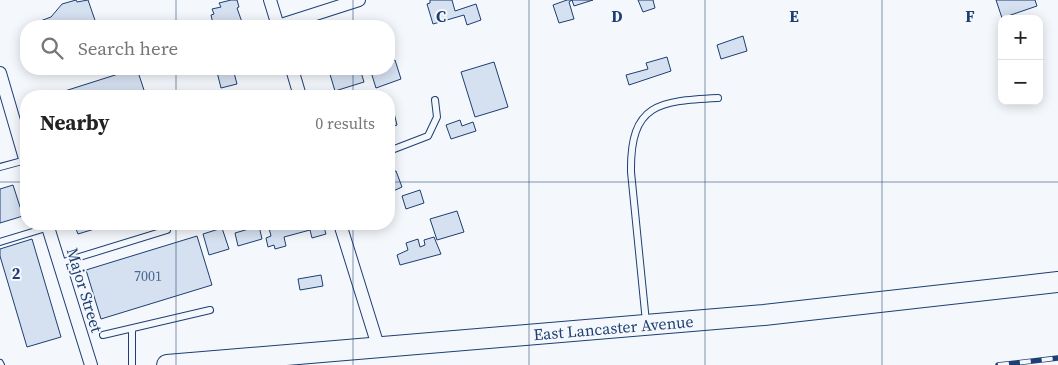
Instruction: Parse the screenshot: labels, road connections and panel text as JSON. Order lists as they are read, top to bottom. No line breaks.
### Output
{"streets":{"main road":["East Lancaster Avenue"],"street":["Major Street"]},"house_numbers":["7001"],"page":{"map_buttons":["+","−"],"search":"Search here","heading":["Nearby","0 results"]},"grid":{"columns":["C","D","E","F"],"rows":["2"]}}
